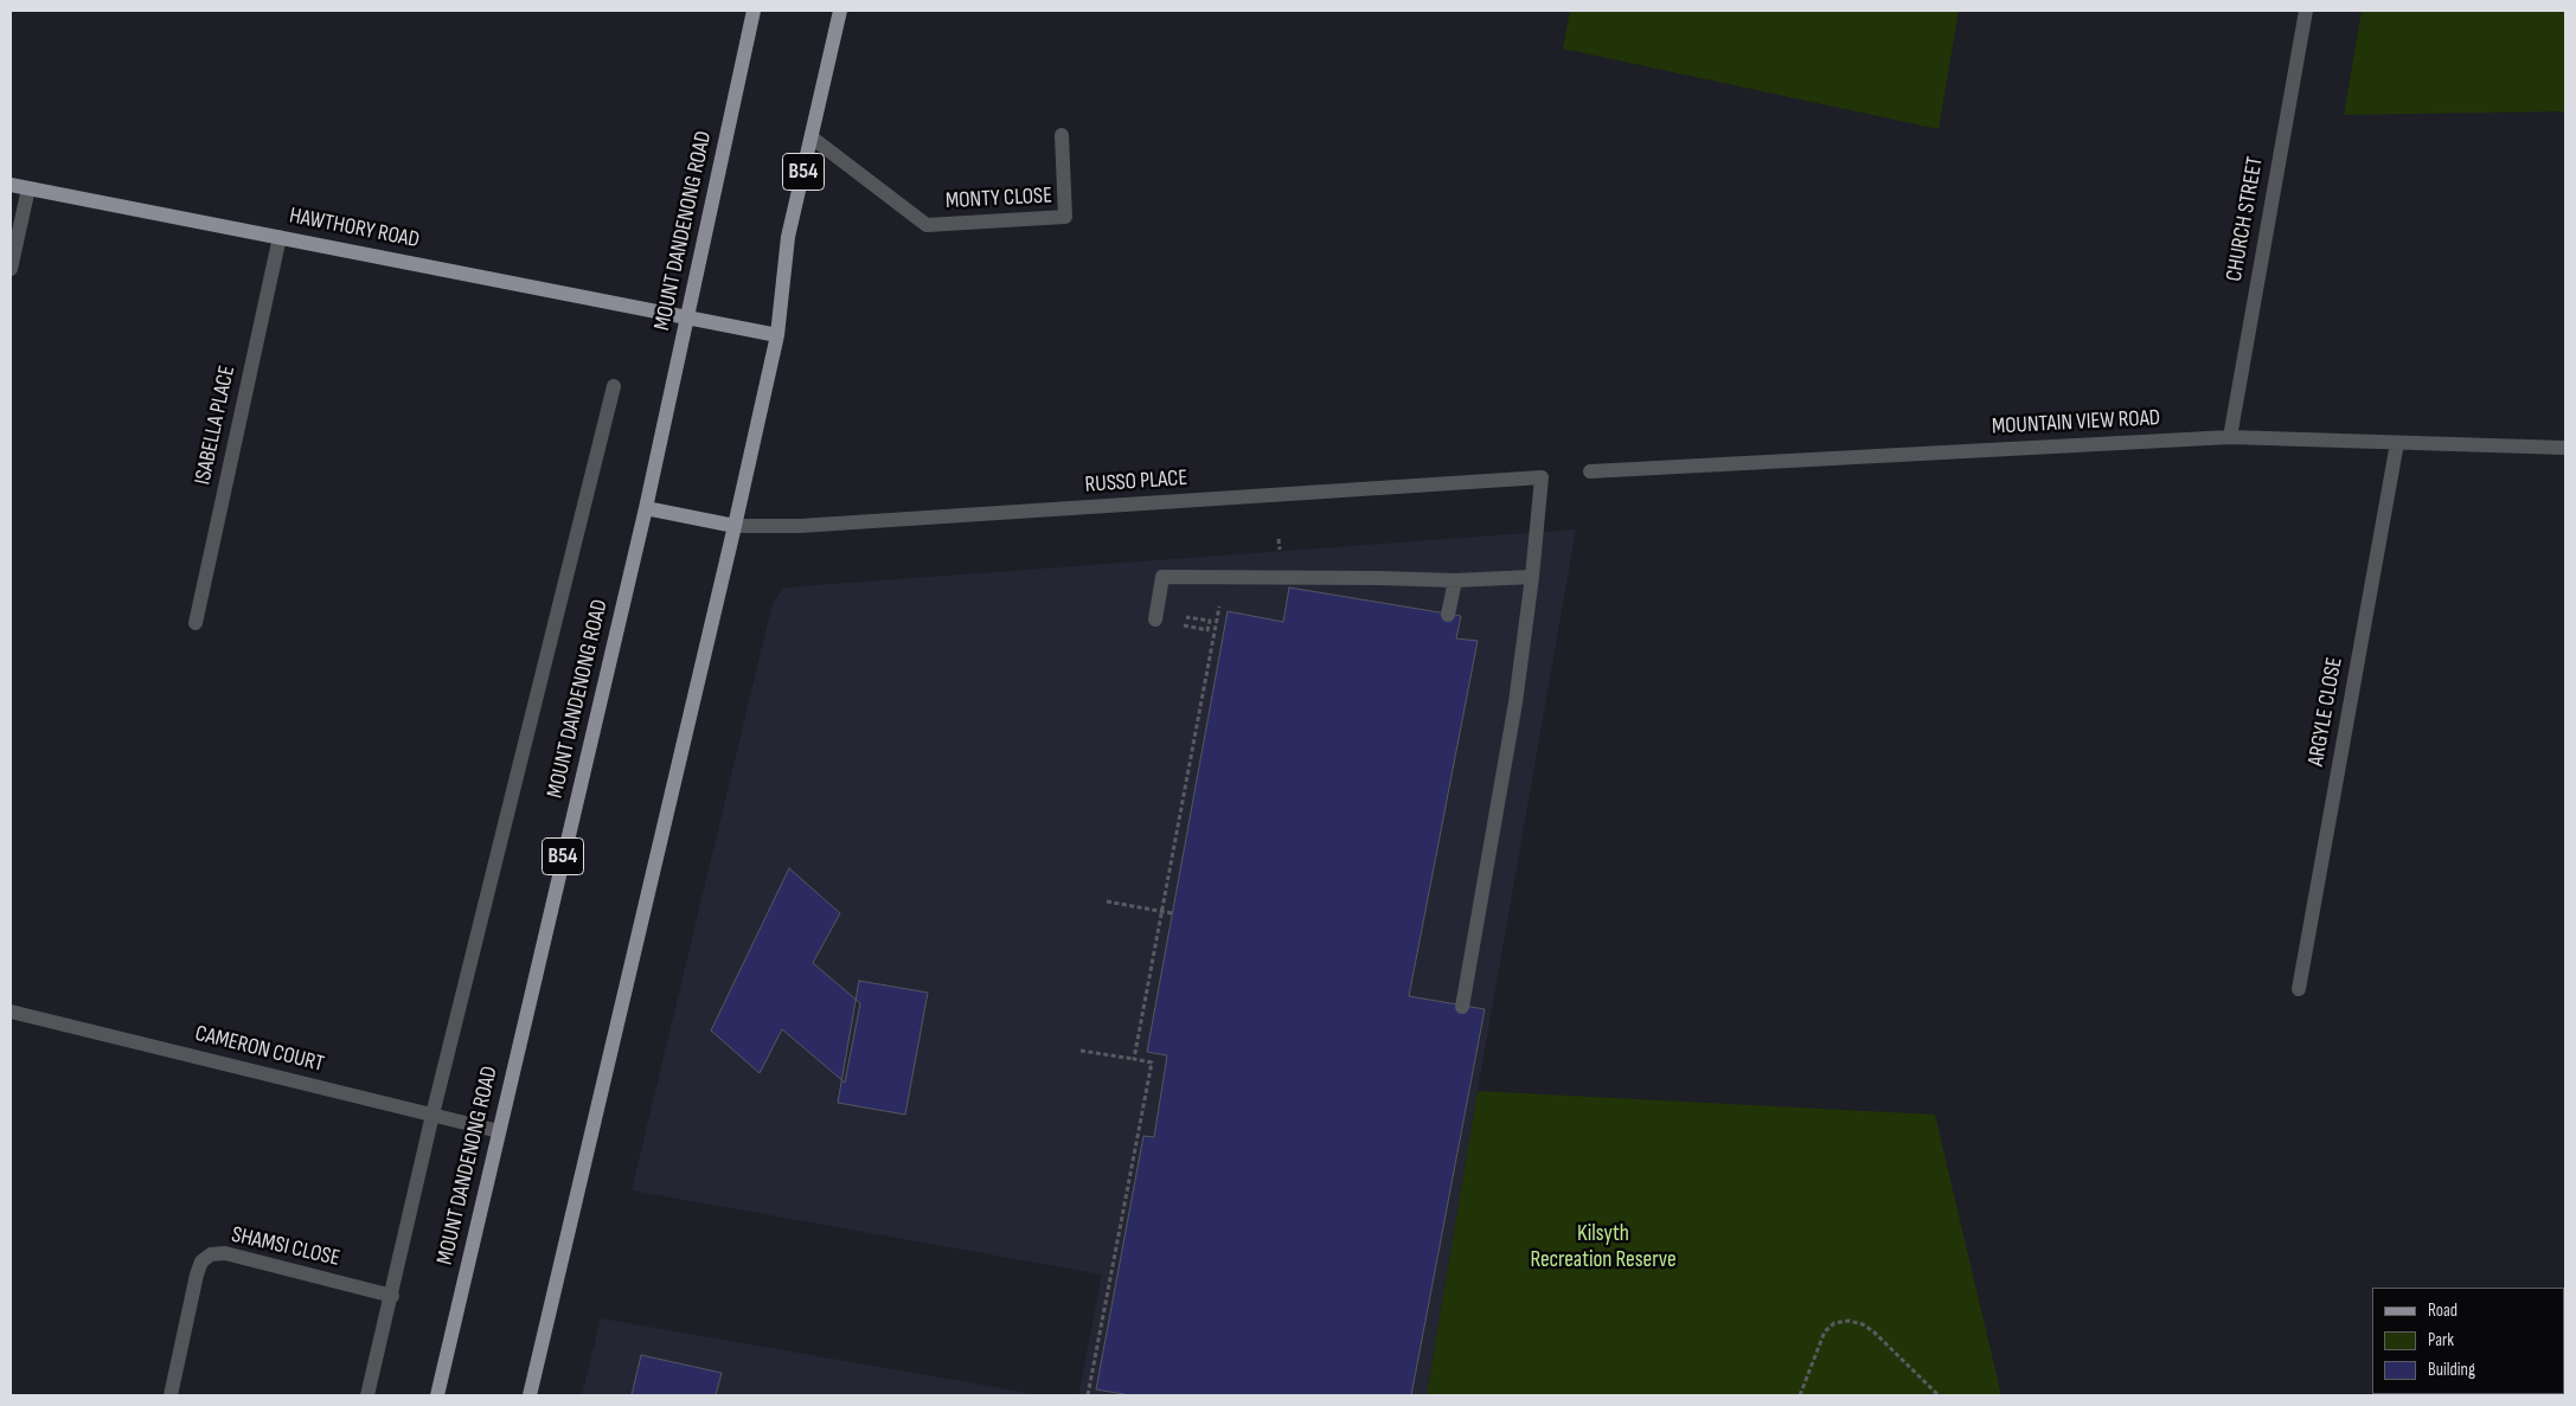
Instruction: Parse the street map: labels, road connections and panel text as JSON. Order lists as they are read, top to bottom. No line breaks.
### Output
{"streets":{"main road":["B54","HAWTHORY ROAD","MOUNT DANDENONG ROAD"],"street":["MONTY CLOSE","CHURCH STREET","MOUNTAIN VIEW ROAD","ISABELLA PLACE","RUSSO PLACE","ARGYLE CLOSE","CAMERON COURT","SHAMSI CLOSE"]},"crossings":[["B54","MONTY CLOSE"],["B54","HAWTHORY ROAD"],["B54","RUSSO PLACE"],["CHURCH STREET","MOUNTAIN VIEW ROAD"],["HAWTHORY ROAD","MOUNT DANDENONG ROAD"],["HAWTHORY ROAD","ISABELLA PLACE"],["MOUNT DANDENONG ROAD","CAMERON COURT"],["MOUNT DANDENONG ROAD","SHAMSI CLOSE"],["MOUNTAIN VIEW ROAD","ARGYLE CLOSE"]],"parks":["Kilsyth Recreation Reserve"],"legend":["Road","Park","Building"]}
